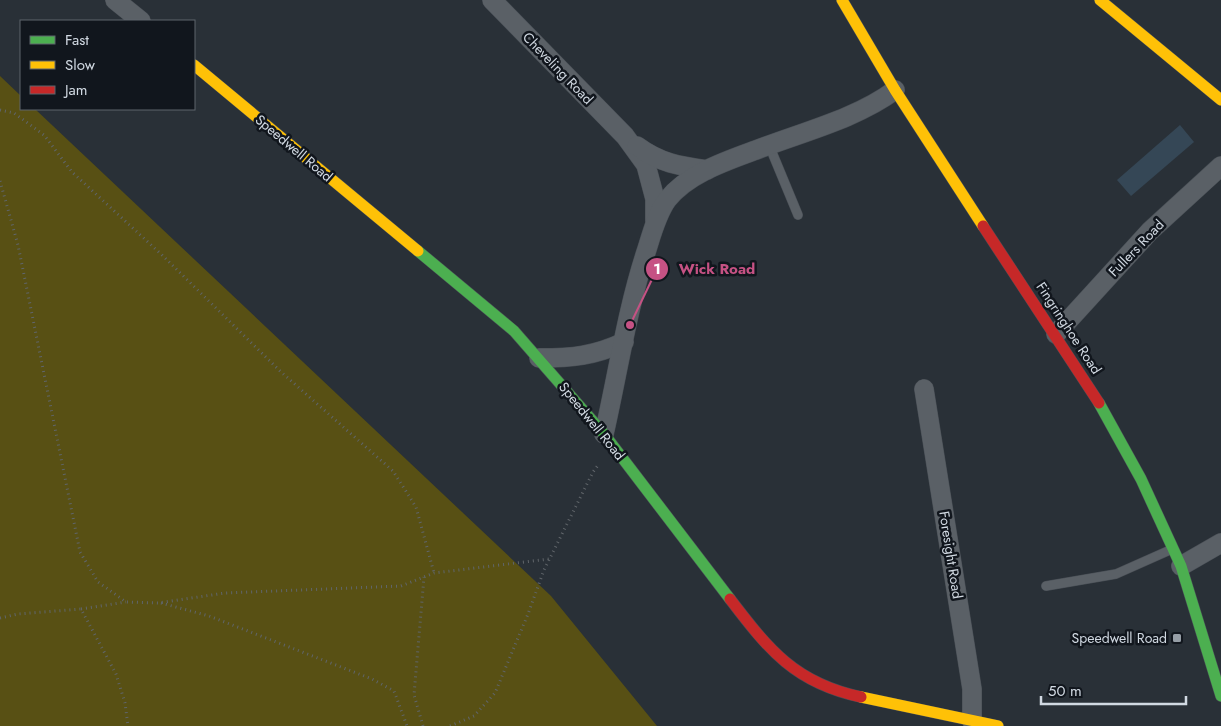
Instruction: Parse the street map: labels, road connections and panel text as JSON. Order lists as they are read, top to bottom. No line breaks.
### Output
{"streets":{"street":["Cheveling Road","Speedwell Road","Fullers Road","Fingringhoe Road","Foresight Road"]},"crossings":[["Speedwell Road","Foresight Road"],["Fullers Road","Fingringhoe Road"]],"places":{"other":["Wick Road"],"transit":["Speedwell Road"]},"legend":["Fast","Slow","Jam"],"scale_bar":"50 m"}
